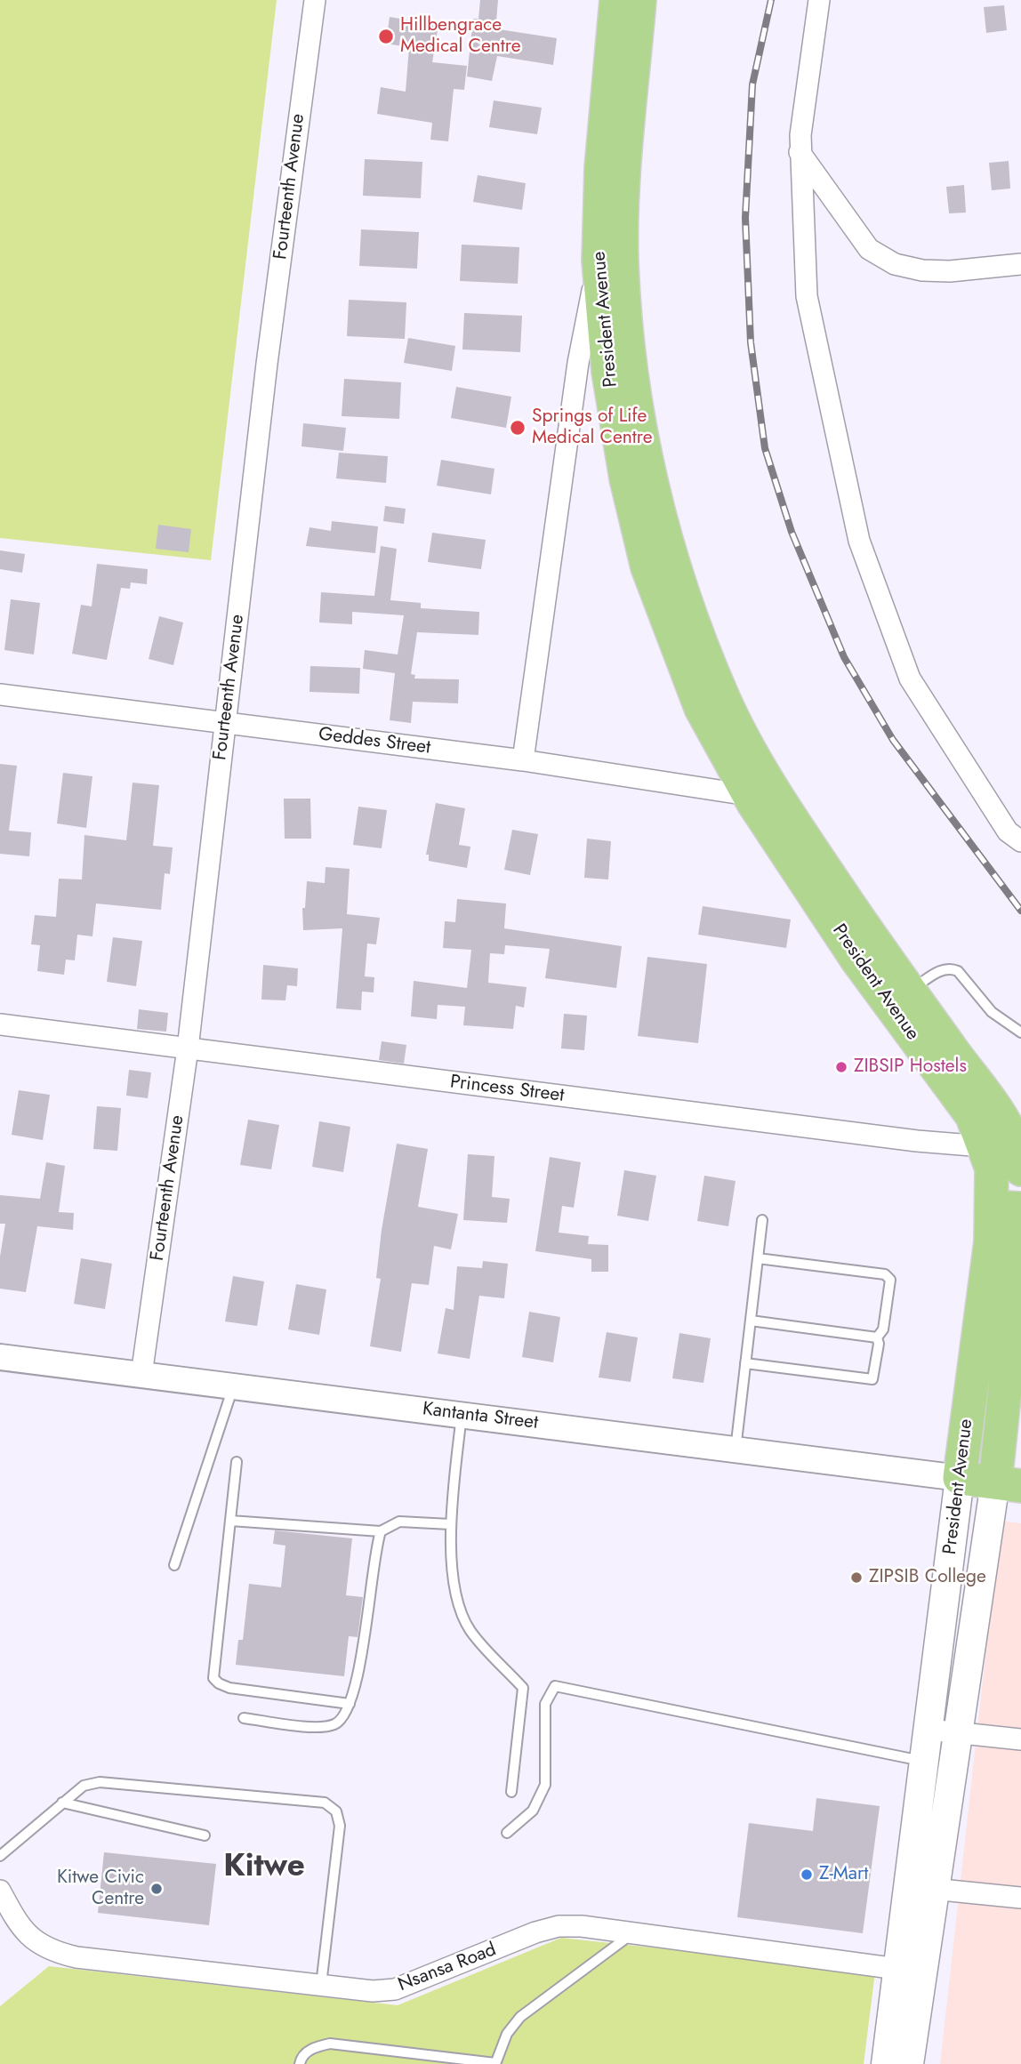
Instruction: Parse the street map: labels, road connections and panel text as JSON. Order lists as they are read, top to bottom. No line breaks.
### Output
{"streets":{"highway":["President Avenue"],"street":["Fourteenth Avenue","Geddes Street","Princess Street","Kantanta Street","Nsansa Road"]},"crossings":[["Fourteenth Avenue","Geddes Street"],["Fourteenth Avenue","Princess Street"],["Fourteenth Avenue","Kantanta Street"],["President Avenue","Geddes Street"],["President Avenue","Princess Street"],["President Avenue","Kantanta Street"],["President Avenue","Nsansa Road"]],"districts":["Kitwe"],"places":["Hillbengrace Medical Centre","Springs of Life Medical Centre","ZIBSIP Hostels","ZIPSIB College","Z-Mart","Kitwe Civic Centre"]}
